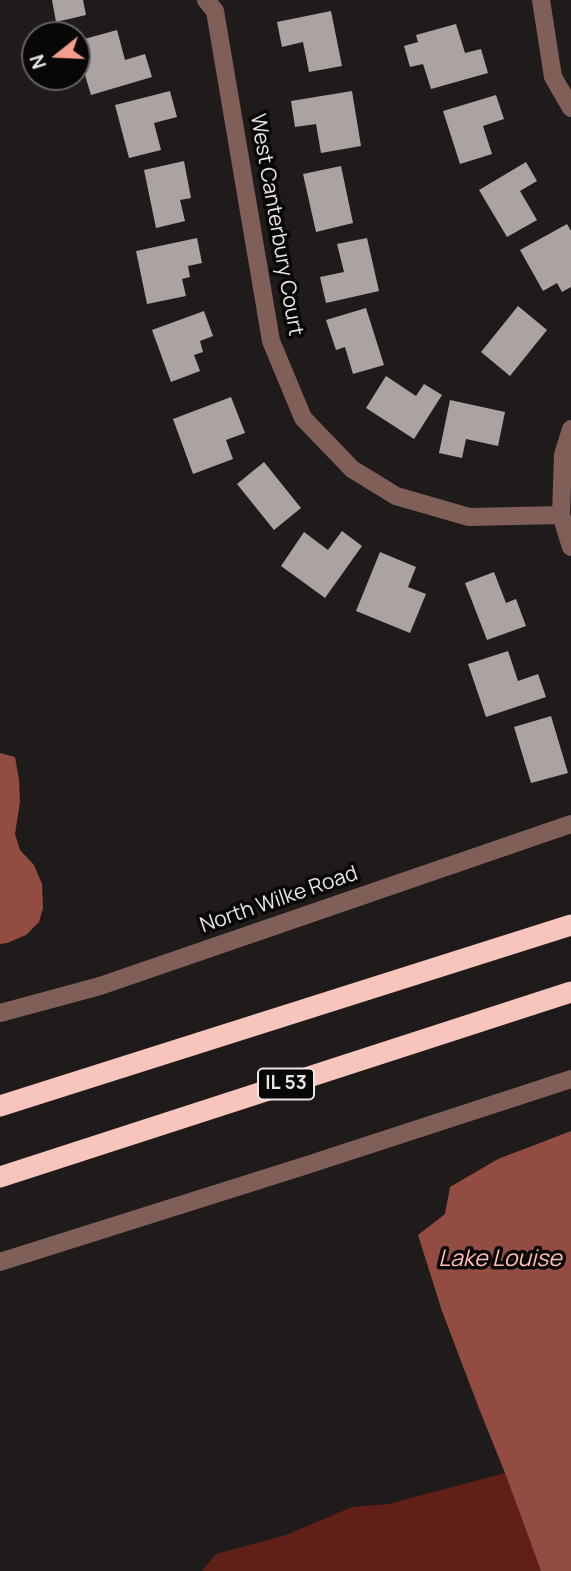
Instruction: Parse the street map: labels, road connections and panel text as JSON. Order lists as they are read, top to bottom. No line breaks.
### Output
{"streets":{"highway":["IL 53"],"street":["West Canterbury Court","North Wilke Road"]},"water":["Lake Louise"],"north":"left"}
